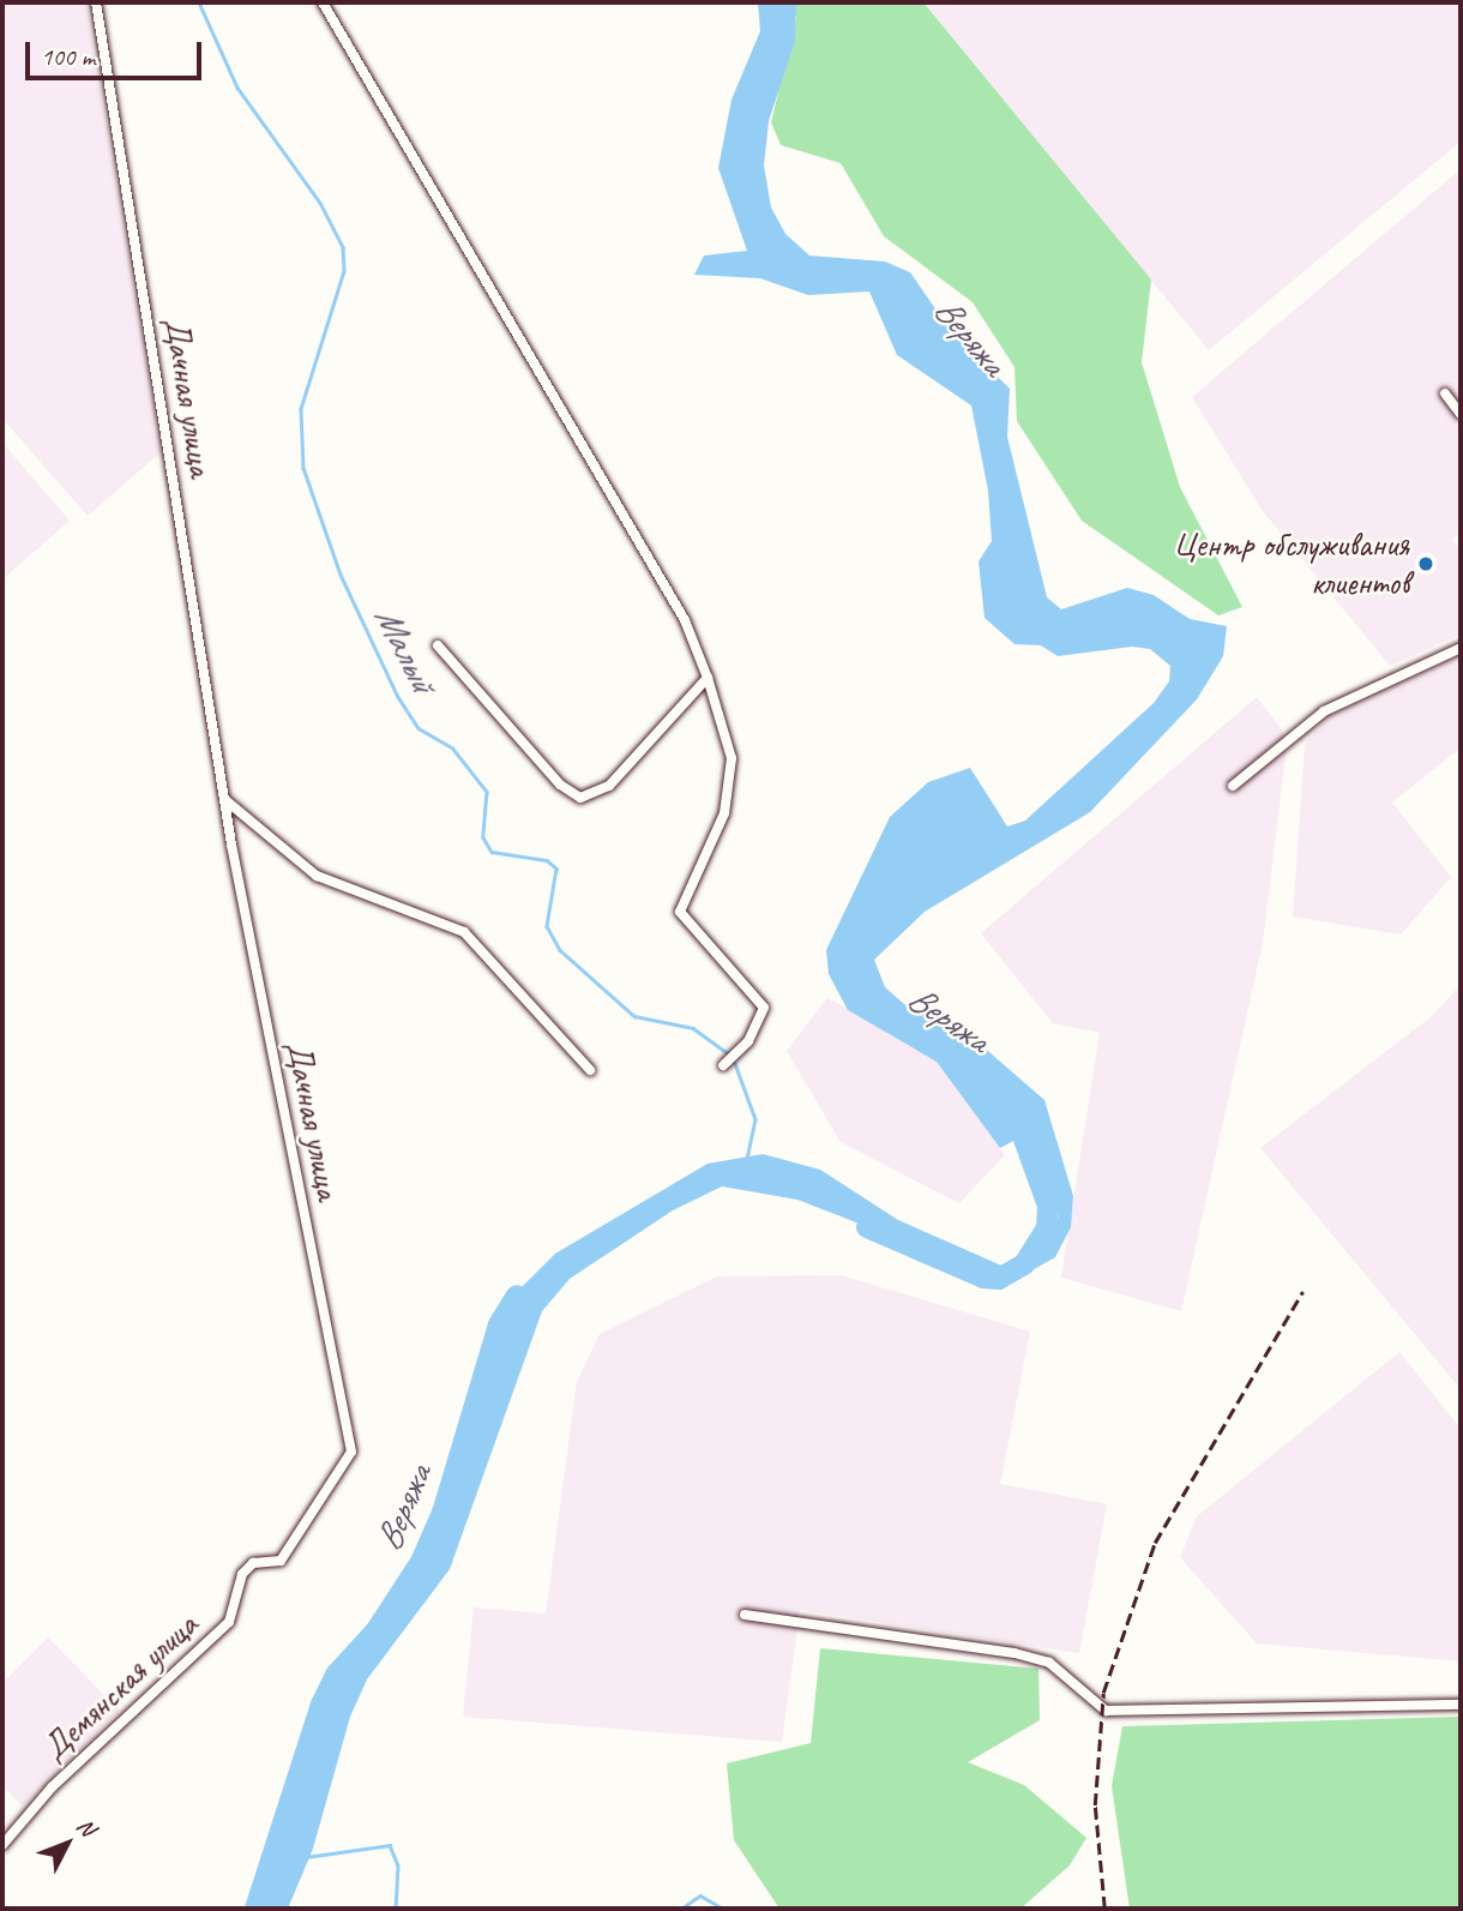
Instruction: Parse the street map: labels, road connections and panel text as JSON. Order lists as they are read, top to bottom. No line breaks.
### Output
{"streets":{"street":["Дачная улица","Демянская улица"]},"crossings":[["Дачная улица","Демянская улица"]],"water":["Веряжа","Малый"],"places":["Центр обслуживания клиентов"],"scale_bar":"100 m","north":"top right"}
